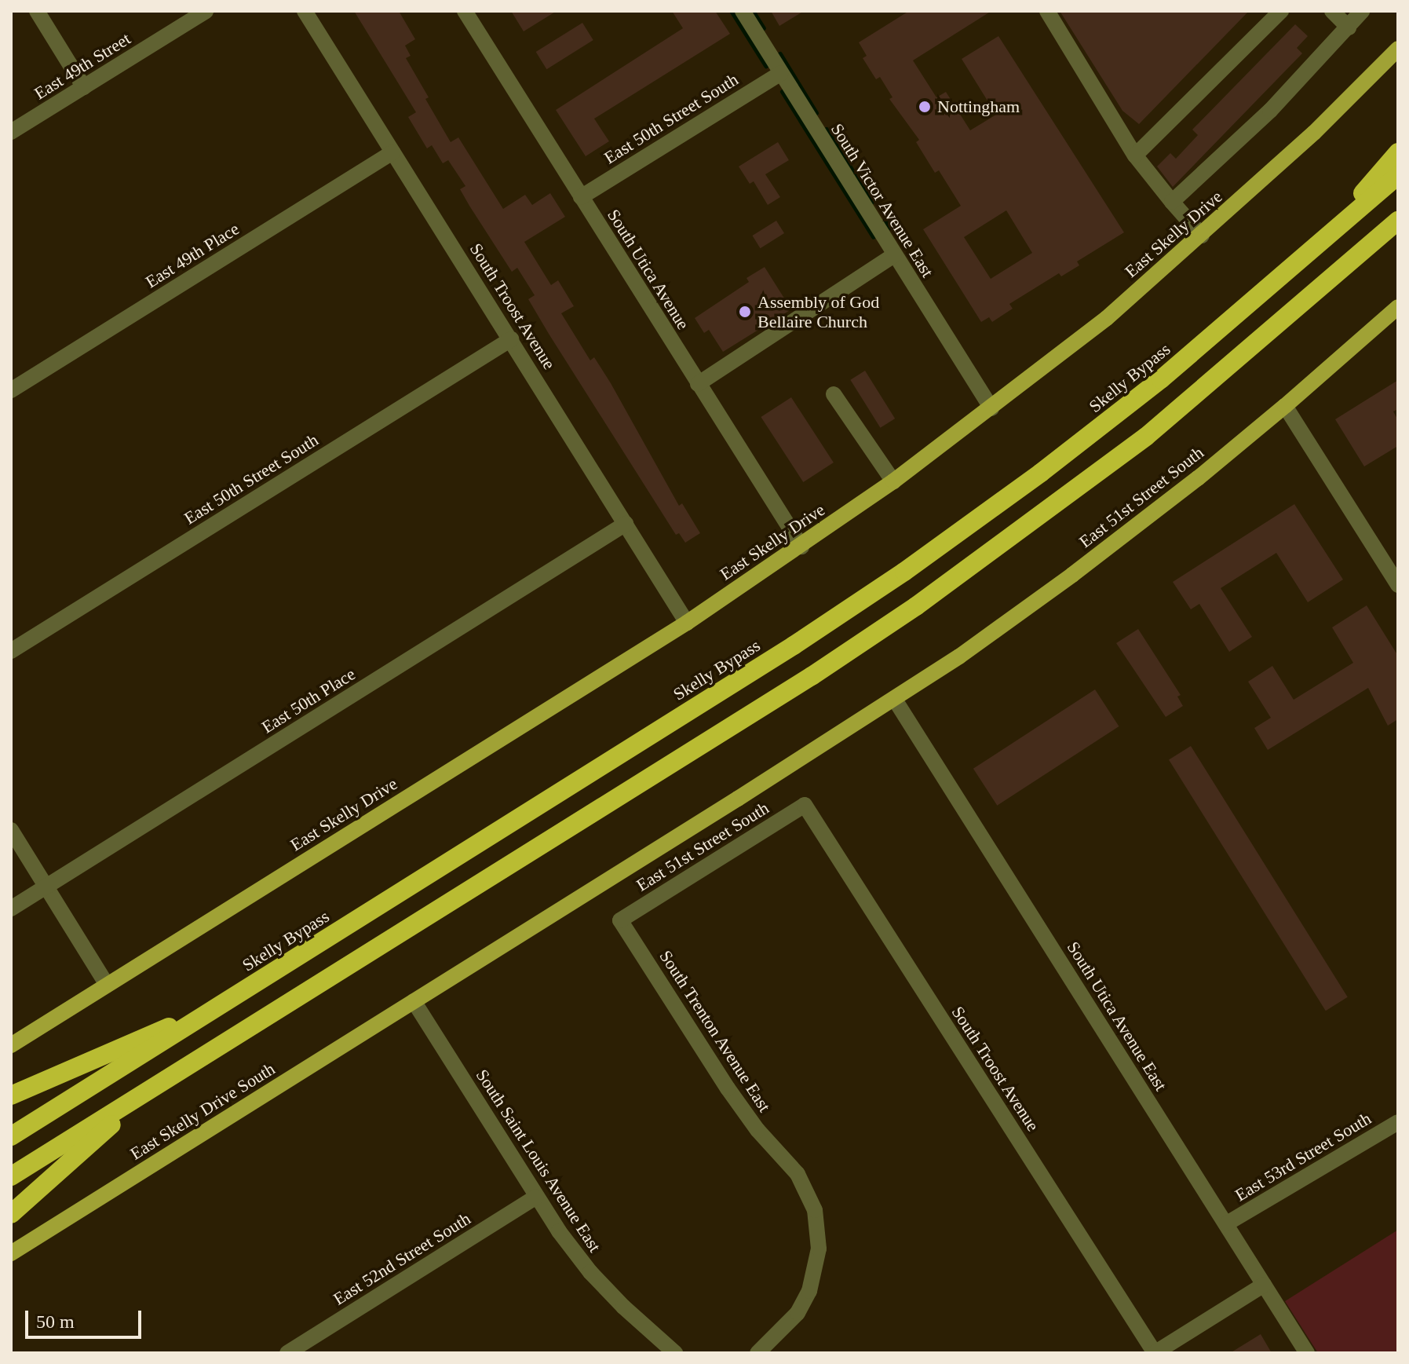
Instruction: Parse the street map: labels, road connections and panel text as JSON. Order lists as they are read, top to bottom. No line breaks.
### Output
{"streets":{"highway":["Skelly Bypass"],"main road":["East Skelly Drive","East 51st Street South","East Skelly Drive South"],"street":["East 49th Street","East 50th Street South","South Victor Avenue East","East 49th Place","South Utica Avenue","South Troost Avenue","East 50th Place","South Utica Avenue East","South Trenton Avenue East","East 53rd Street South","South Saint Louis Avenue East","East 52nd Street South"]},"crossings":[["East 50th Street South","South Victor Avenue East"],["East 50th Street South","South Utica Avenue"],["East 50th Street South","South Troost Avenue"],["South Victor Avenue East","East Skelly Drive"],["East Skelly Drive","South Utica Avenue"],["East Skelly Drive","South Troost Avenue"],["East 49th Place","South Troost Avenue"],["South Troost Avenue","East 51st Street South"],["South Troost Avenue","East 50th Place"],["East 51st Street South","South Utica Avenue East"],["East 51st Street South","South Trenton Avenue East"],["South Utica Avenue East","East 53rd Street South"],["East Skelly Drive South","South Saint Louis Avenue East"],["South Saint Louis Avenue East","East 52nd Street South"]],"places":["Nottingham","Assembly of God Bellaire Church"],"scale_bar":"50 m"}
